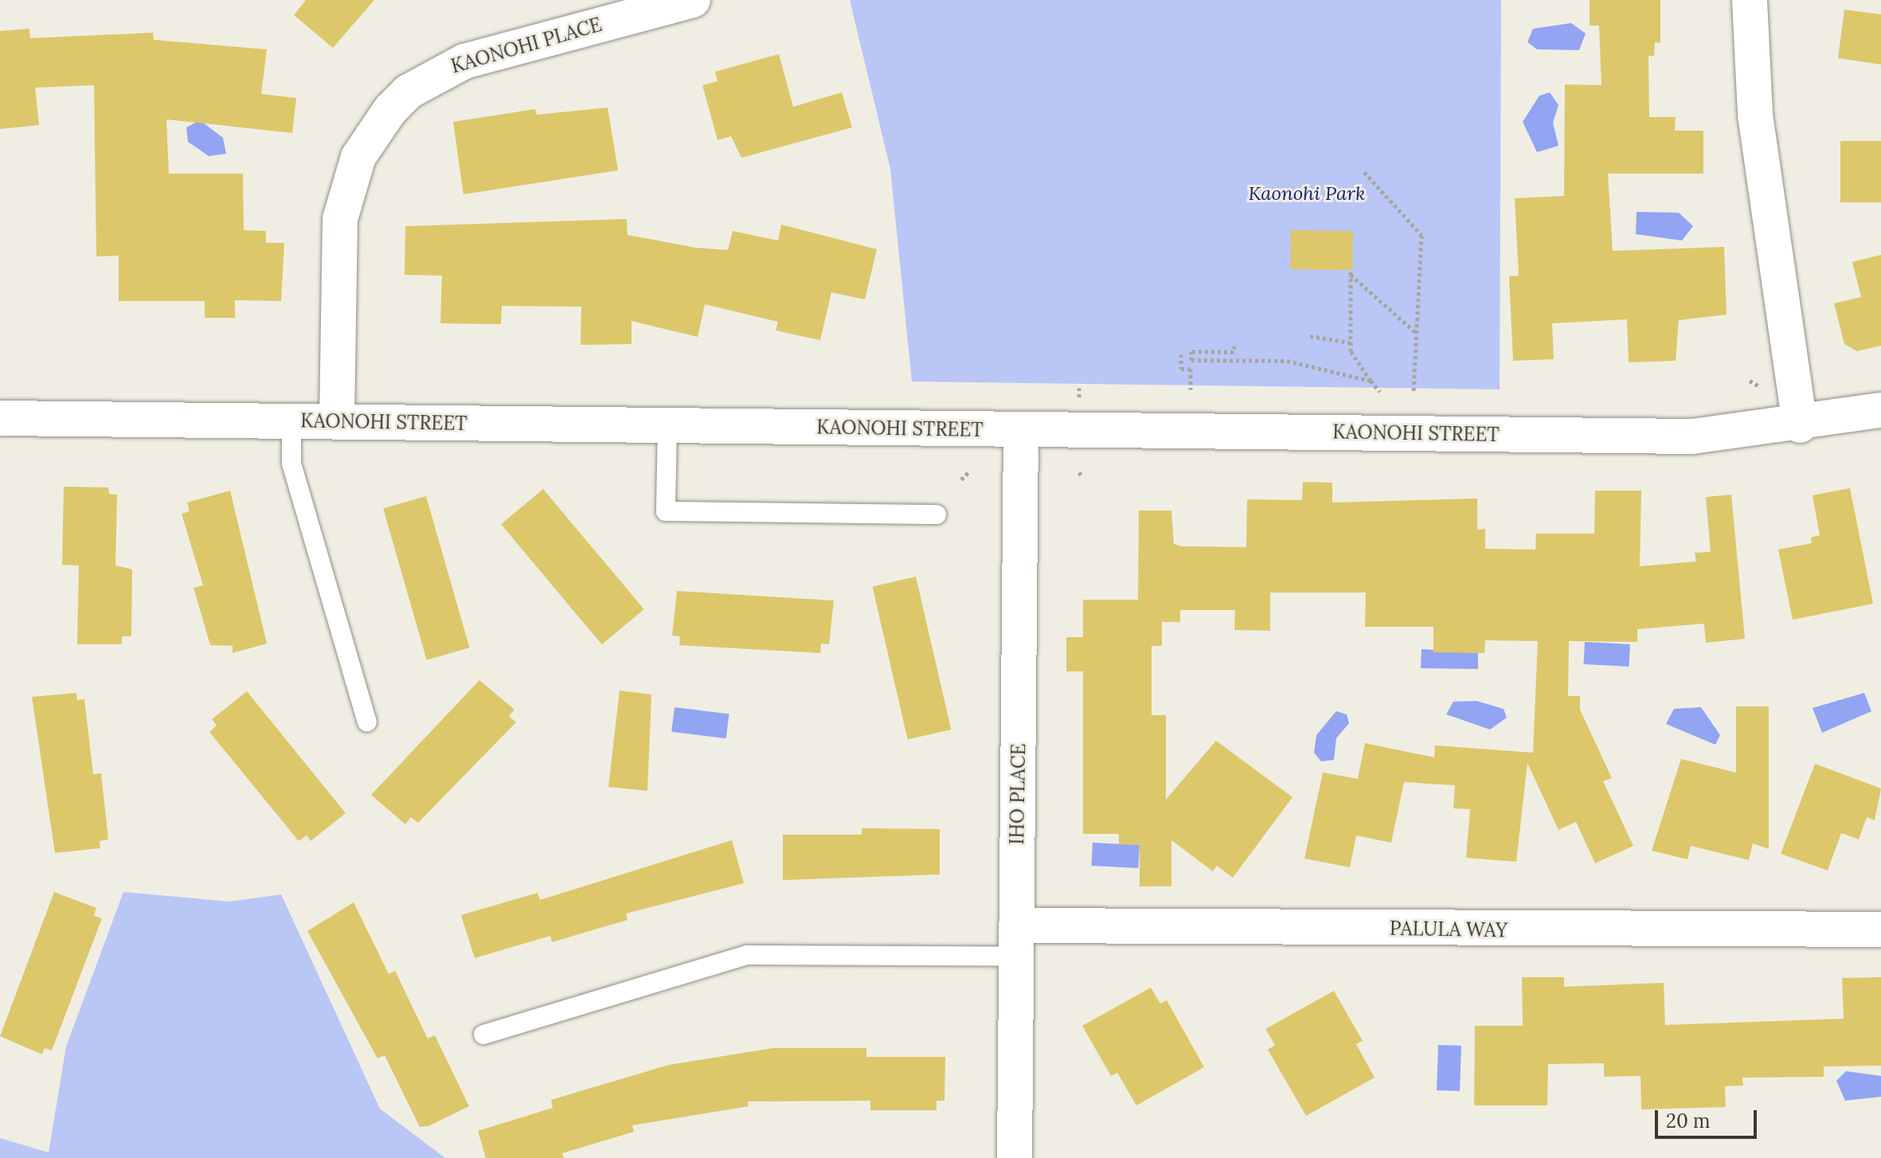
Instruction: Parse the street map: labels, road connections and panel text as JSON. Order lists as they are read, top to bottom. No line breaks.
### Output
{"streets":{"street":["KAONOHI PLACE","KAONOHI STREET","IHO PLACE","PALULA WAY"]},"crossings":[["KAONOHI PLACE","KAONOHI STREET"],["KAONOHI STREET","IHO PLACE"],["IHO PLACE","PALULA WAY"]],"parks":["Kaonohi Park"],"scale_bar":"20 m"}
